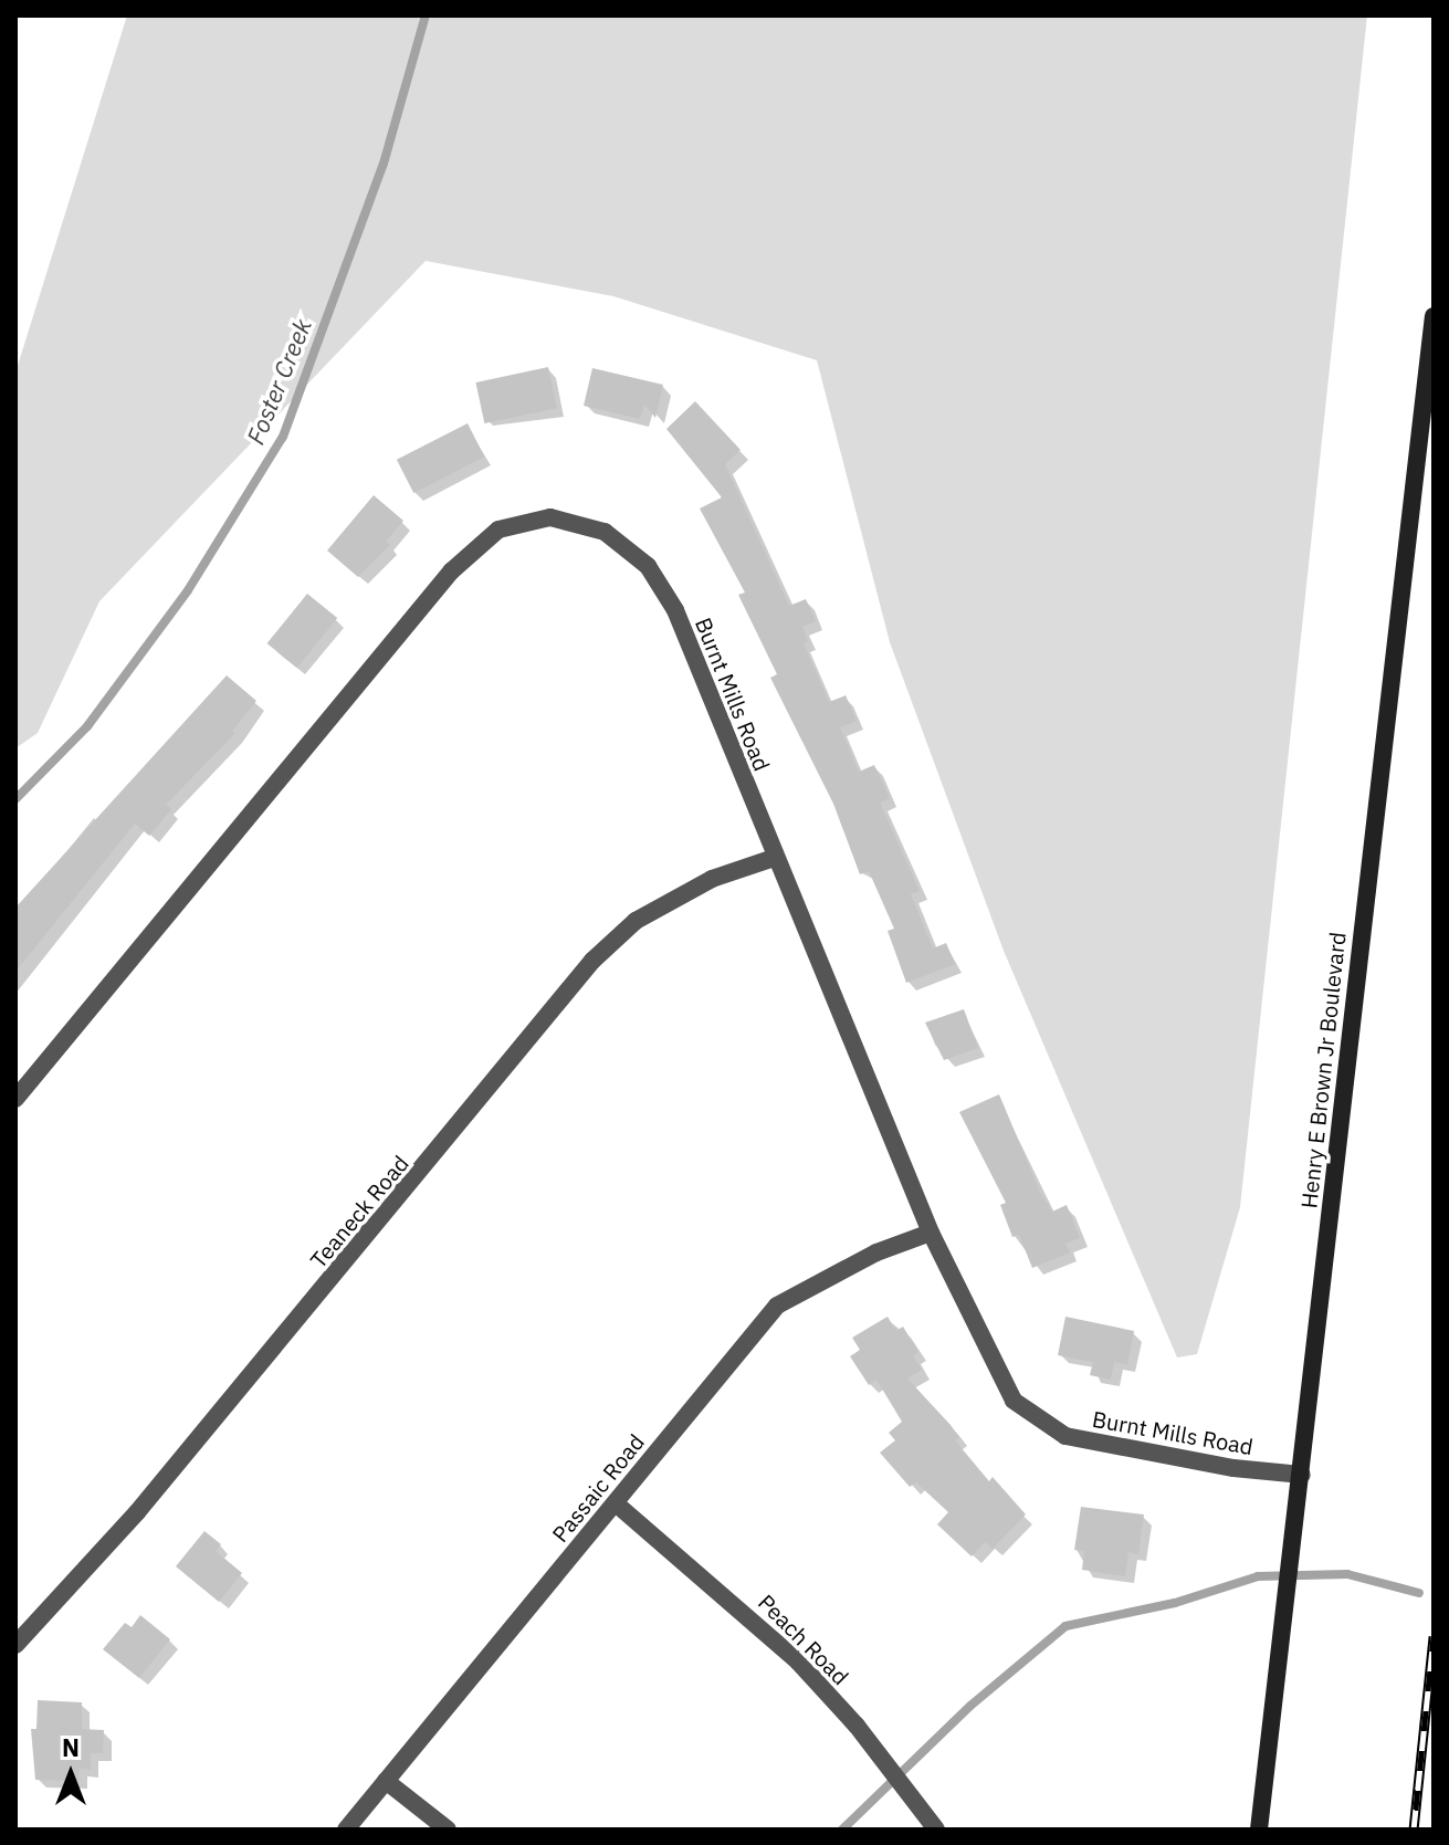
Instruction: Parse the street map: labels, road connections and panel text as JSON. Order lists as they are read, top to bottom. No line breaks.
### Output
{"streets":{"main road":["Henry E Brown Jr Boulevard"],"street":["Burnt Mills Road","Teaneck Road","Passaic Road","Peach Road"]},"crossings":[["Burnt Mills Road","Henry E Brown Jr Boulevard"],["Burnt Mills Road","Teaneck Road"],["Burnt Mills Road","Passaic Road"],["Passaic Road","Peach Road"]],"water":["Foster Creek"],"north":"top"}
